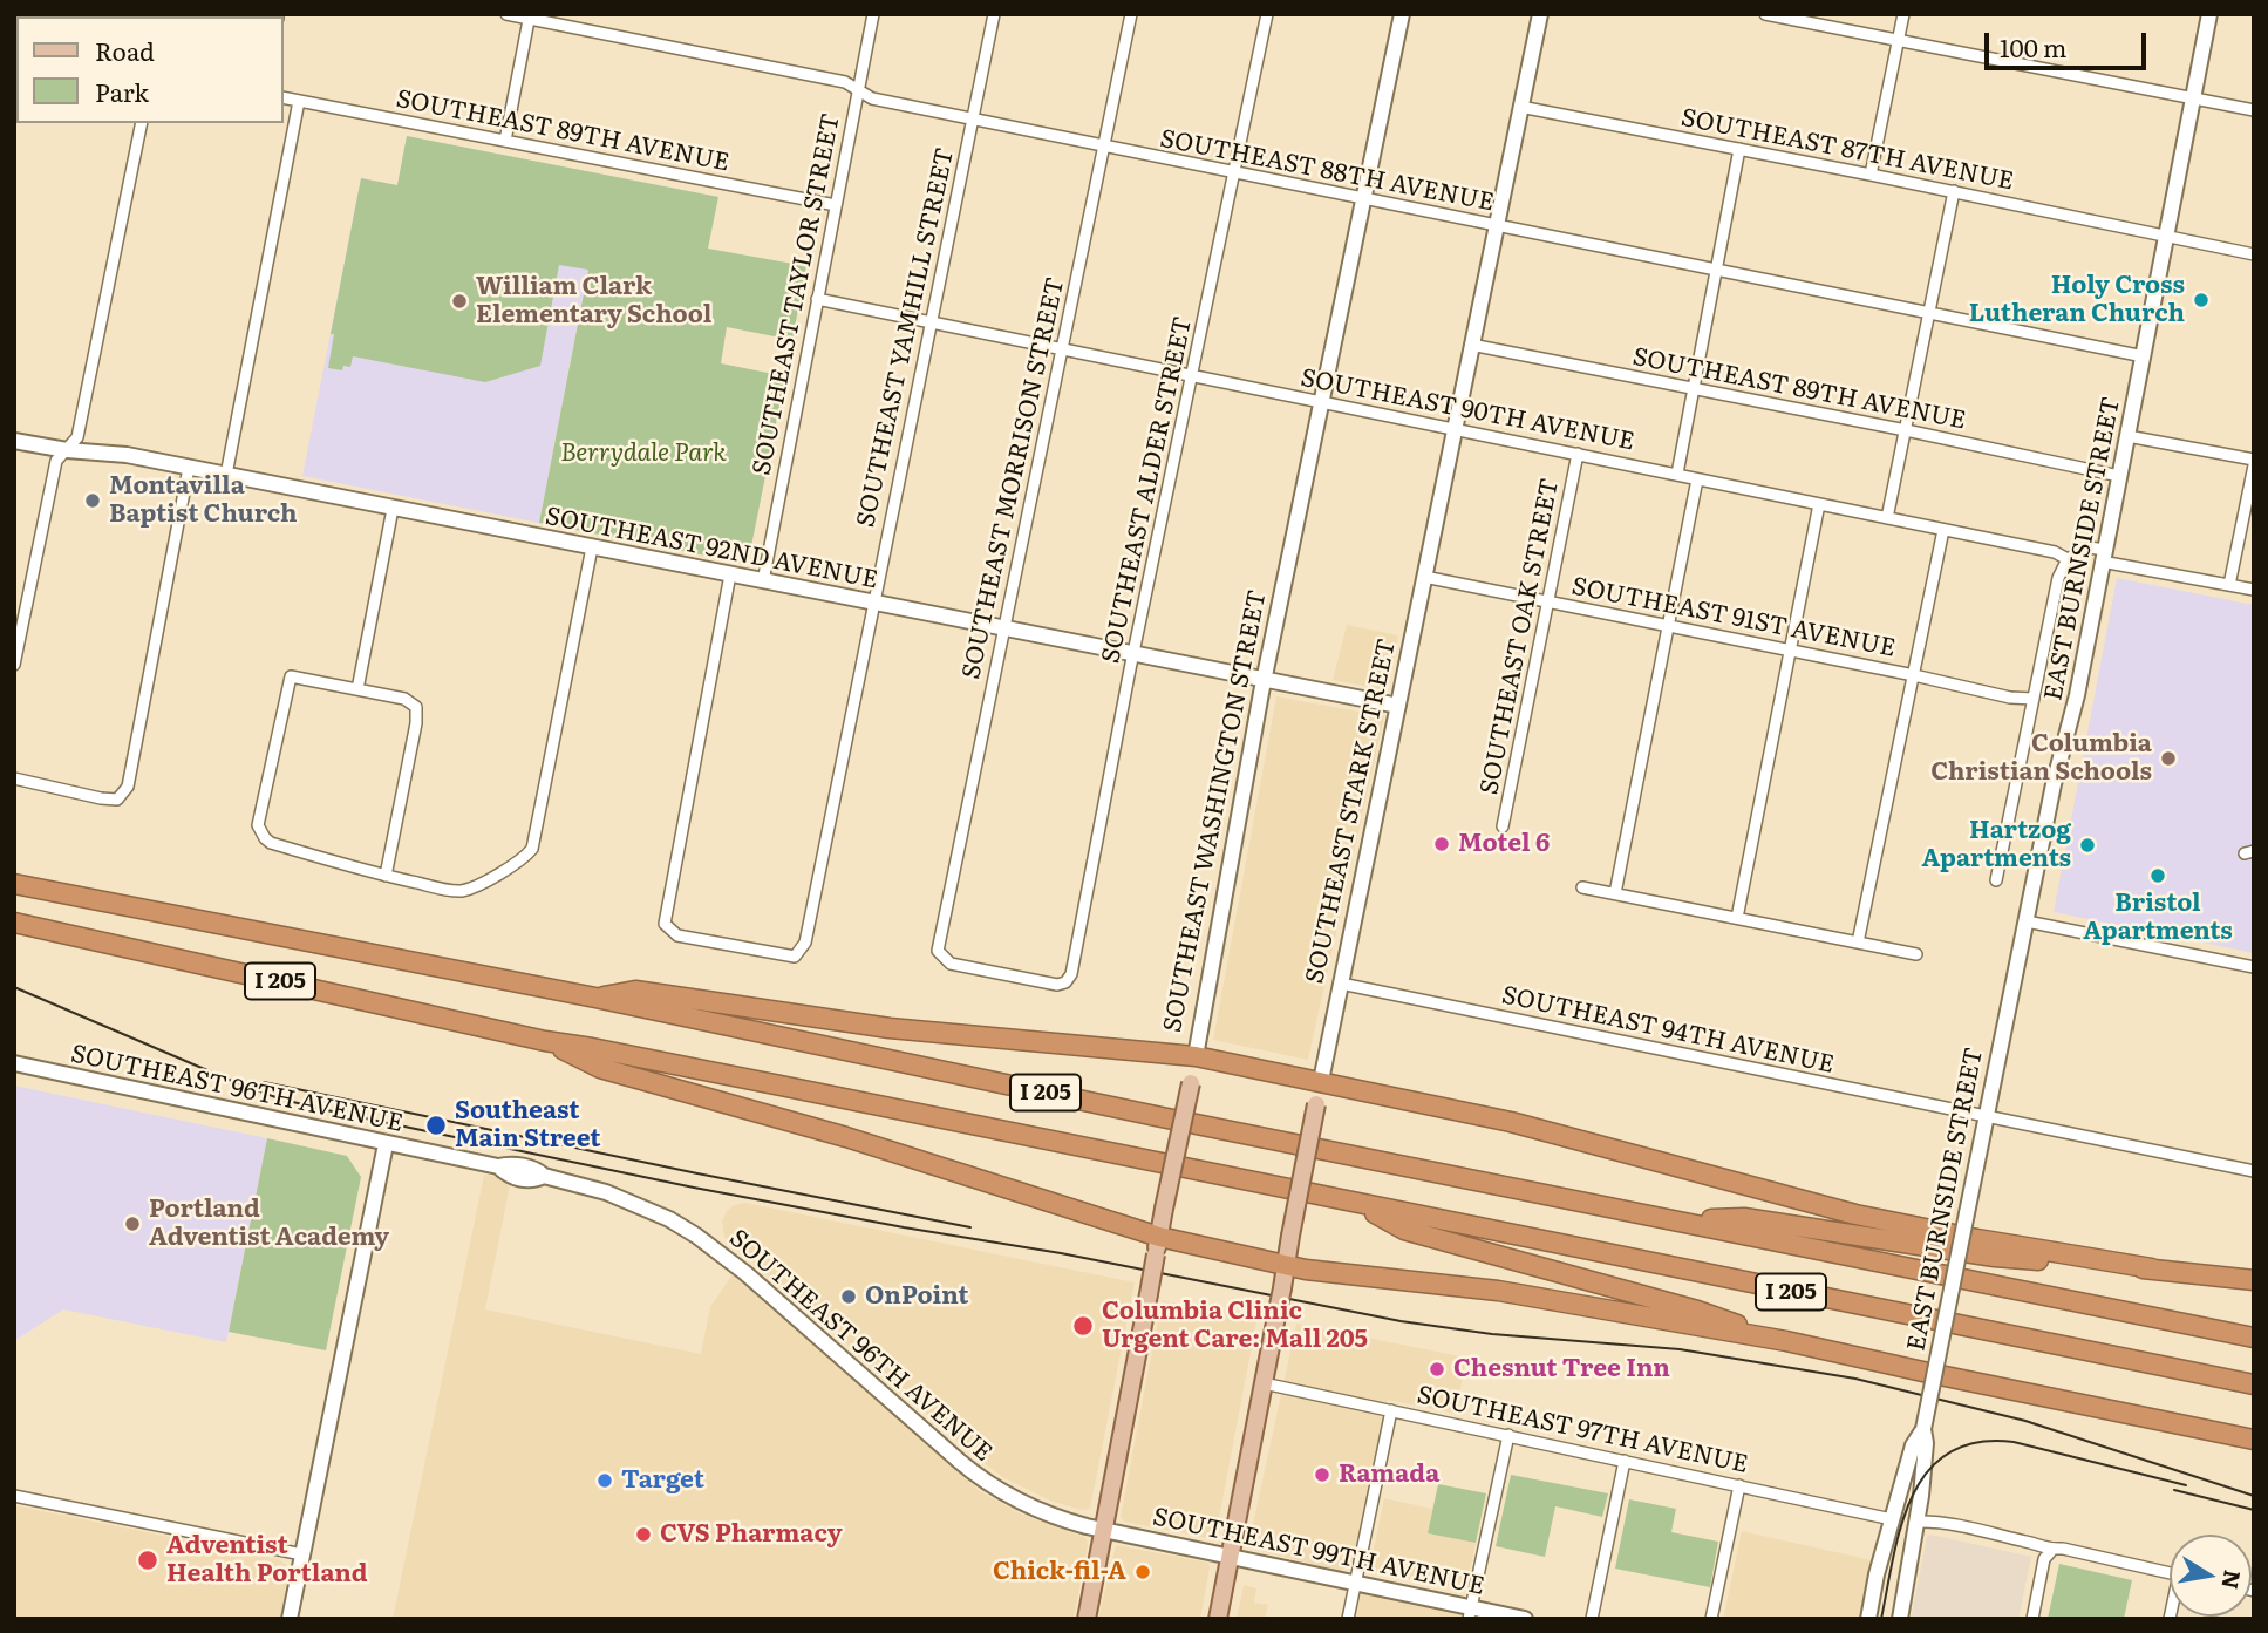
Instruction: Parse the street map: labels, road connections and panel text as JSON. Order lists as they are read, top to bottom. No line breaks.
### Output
{"streets":{"highway":["I 205"],"main road":["SOUTHEAST WASHINGTON STREET","SOUTHEAST STARK STREET"],"street":["SOUTHEAST 89TH AVENUE","SOUTHEAST 87TH AVENUE","SOUTHEAST 88TH AVENUE","SOUTHEAST TAYLOR STREET","SOUTHEAST YAMHILL STREET","SOUTHEAST 90TH AVENUE","SOUTHEAST MORRISON STREET","SOUTHEAST ALDER STREET","SOUTHEAST 92ND AVENUE","EAST BURNSIDE STREET","SOUTHEAST 91ST AVENUE","SOUTHEAST OAK STREET","SOUTHEAST 94TH AVENUE","SOUTHEAST 96TH AVENUE","SOUTHEAST 97TH AVENUE","SOUTHEAST 99TH AVENUE"]},"crossings":[["SOUTHEAST 89TH AVENUE","SOUTHEAST TAYLOR STREET"],["SOUTHEAST 89TH AVENUE","EAST BURNSIDE STREET"],["SOUTHEAST 89TH AVENUE","SOUTHEAST STARK STREET"],["SOUTHEAST 87TH AVENUE","EAST BURNSIDE STREET"],["SOUTHEAST 87TH AVENUE","SOUTHEAST STARK STREET"],["SOUTHEAST 88TH AVENUE","SOUTHEAST TAYLOR STREET"],["SOUTHEAST 88TH AVENUE","SOUTHEAST YAMHILL STREET"],["SOUTHEAST 88TH AVENUE","SOUTHEAST MORRISON STREET"],["SOUTHEAST 88TH AVENUE","SOUTHEAST ALDER STREET"],["SOUTHEAST 88TH AVENUE","EAST BURNSIDE STREET"],["SOUTHEAST 88TH AVENUE","SOUTHEAST WASHINGTON STREET"],["SOUTHEAST 88TH AVENUE","SOUTHEAST STARK STREET"],["SOUTHEAST TAYLOR STREET","SOUTHEAST 90TH AVENUE"],["SOUTHEAST TAYLOR STREET","SOUTHEAST 92ND AVENUE"],["SOUTHEAST YAMHILL STREET","SOUTHEAST 90TH AVENUE"],["SOUTHEAST YAMHILL STREET","SOUTHEAST 92ND AVENUE"],["SOUTHEAST 90TH AVENUE","SOUTHEAST MORRISON STREET"],["SOUTHEAST 90TH AVENUE","SOUTHEAST ALDER STREET"],["SOUTHEAST 90TH AVENUE","SOUTHEAST OAK STREET"],["SOUTHEAST 90TH AVENUE","SOUTHEAST WASHINGTON STREET"],["SOUTHEAST 90TH AVENUE","SOUTHEAST STARK STREET"],["SOUTHEAST MORRISON STREET","SOUTHEAST ALDER STREET"],["SOUTHEAST MORRISON STREET","SOUTHEAST 92ND AVENUE"],["SOUTHEAST ALDER STREET","SOUTHEAST 92ND AVENUE"],["SOUTHEAST 92ND AVENUE","SOUTHEAST WASHINGTON STREET"],["SOUTHEAST 92ND AVENUE","SOUTHEAST STARK STREET"],["EAST BURNSIDE STREET","SOUTHEAST 94TH AVENUE"],["EAST BURNSIDE STREET","SOUTHEAST 97TH AVENUE"],["SOUTHEAST 91ST AVENUE","SOUTHEAST OAK STREET"],["SOUTHEAST 91ST AVENUE","SOUTHEAST STARK STREET"],["SOUTHEAST WASHINGTON STREET","SOUTHEAST 96TH AVENUE"],["SOUTHEAST WASHINGTON STREET","SOUTHEAST 99TH AVENUE"],["SOUTHEAST STARK STREET","SOUTHEAST 94TH AVENUE"],["SOUTHEAST STARK STREET","SOUTHEAST 97TH AVENUE"],["SOUTHEAST STARK STREET","SOUTHEAST 99TH AVENUE"],["SOUTHEAST 96TH AVENUE","SOUTHEAST 99TH AVENUE"]],"parks":["Berrydale Park"],"places":["Holy Cross Lutheran Church","William Clark Elementary School","Montavilla Baptist Church","Columbia Christian Schools","Motel 6","Hartzog Apartments","Bristol Apartments","Southeast Main Street","Portland Adventist Academy","OnPoint","Columbia Clinic Urgent Care: Mall 205","Chesnut Tree Inn","Ramada","Target","CVS Pharmacy","Adventist Health Portland","Chick-fil-A"],"legend":["Road","Park"],"scale_bar":"100 m","north":"right"}
